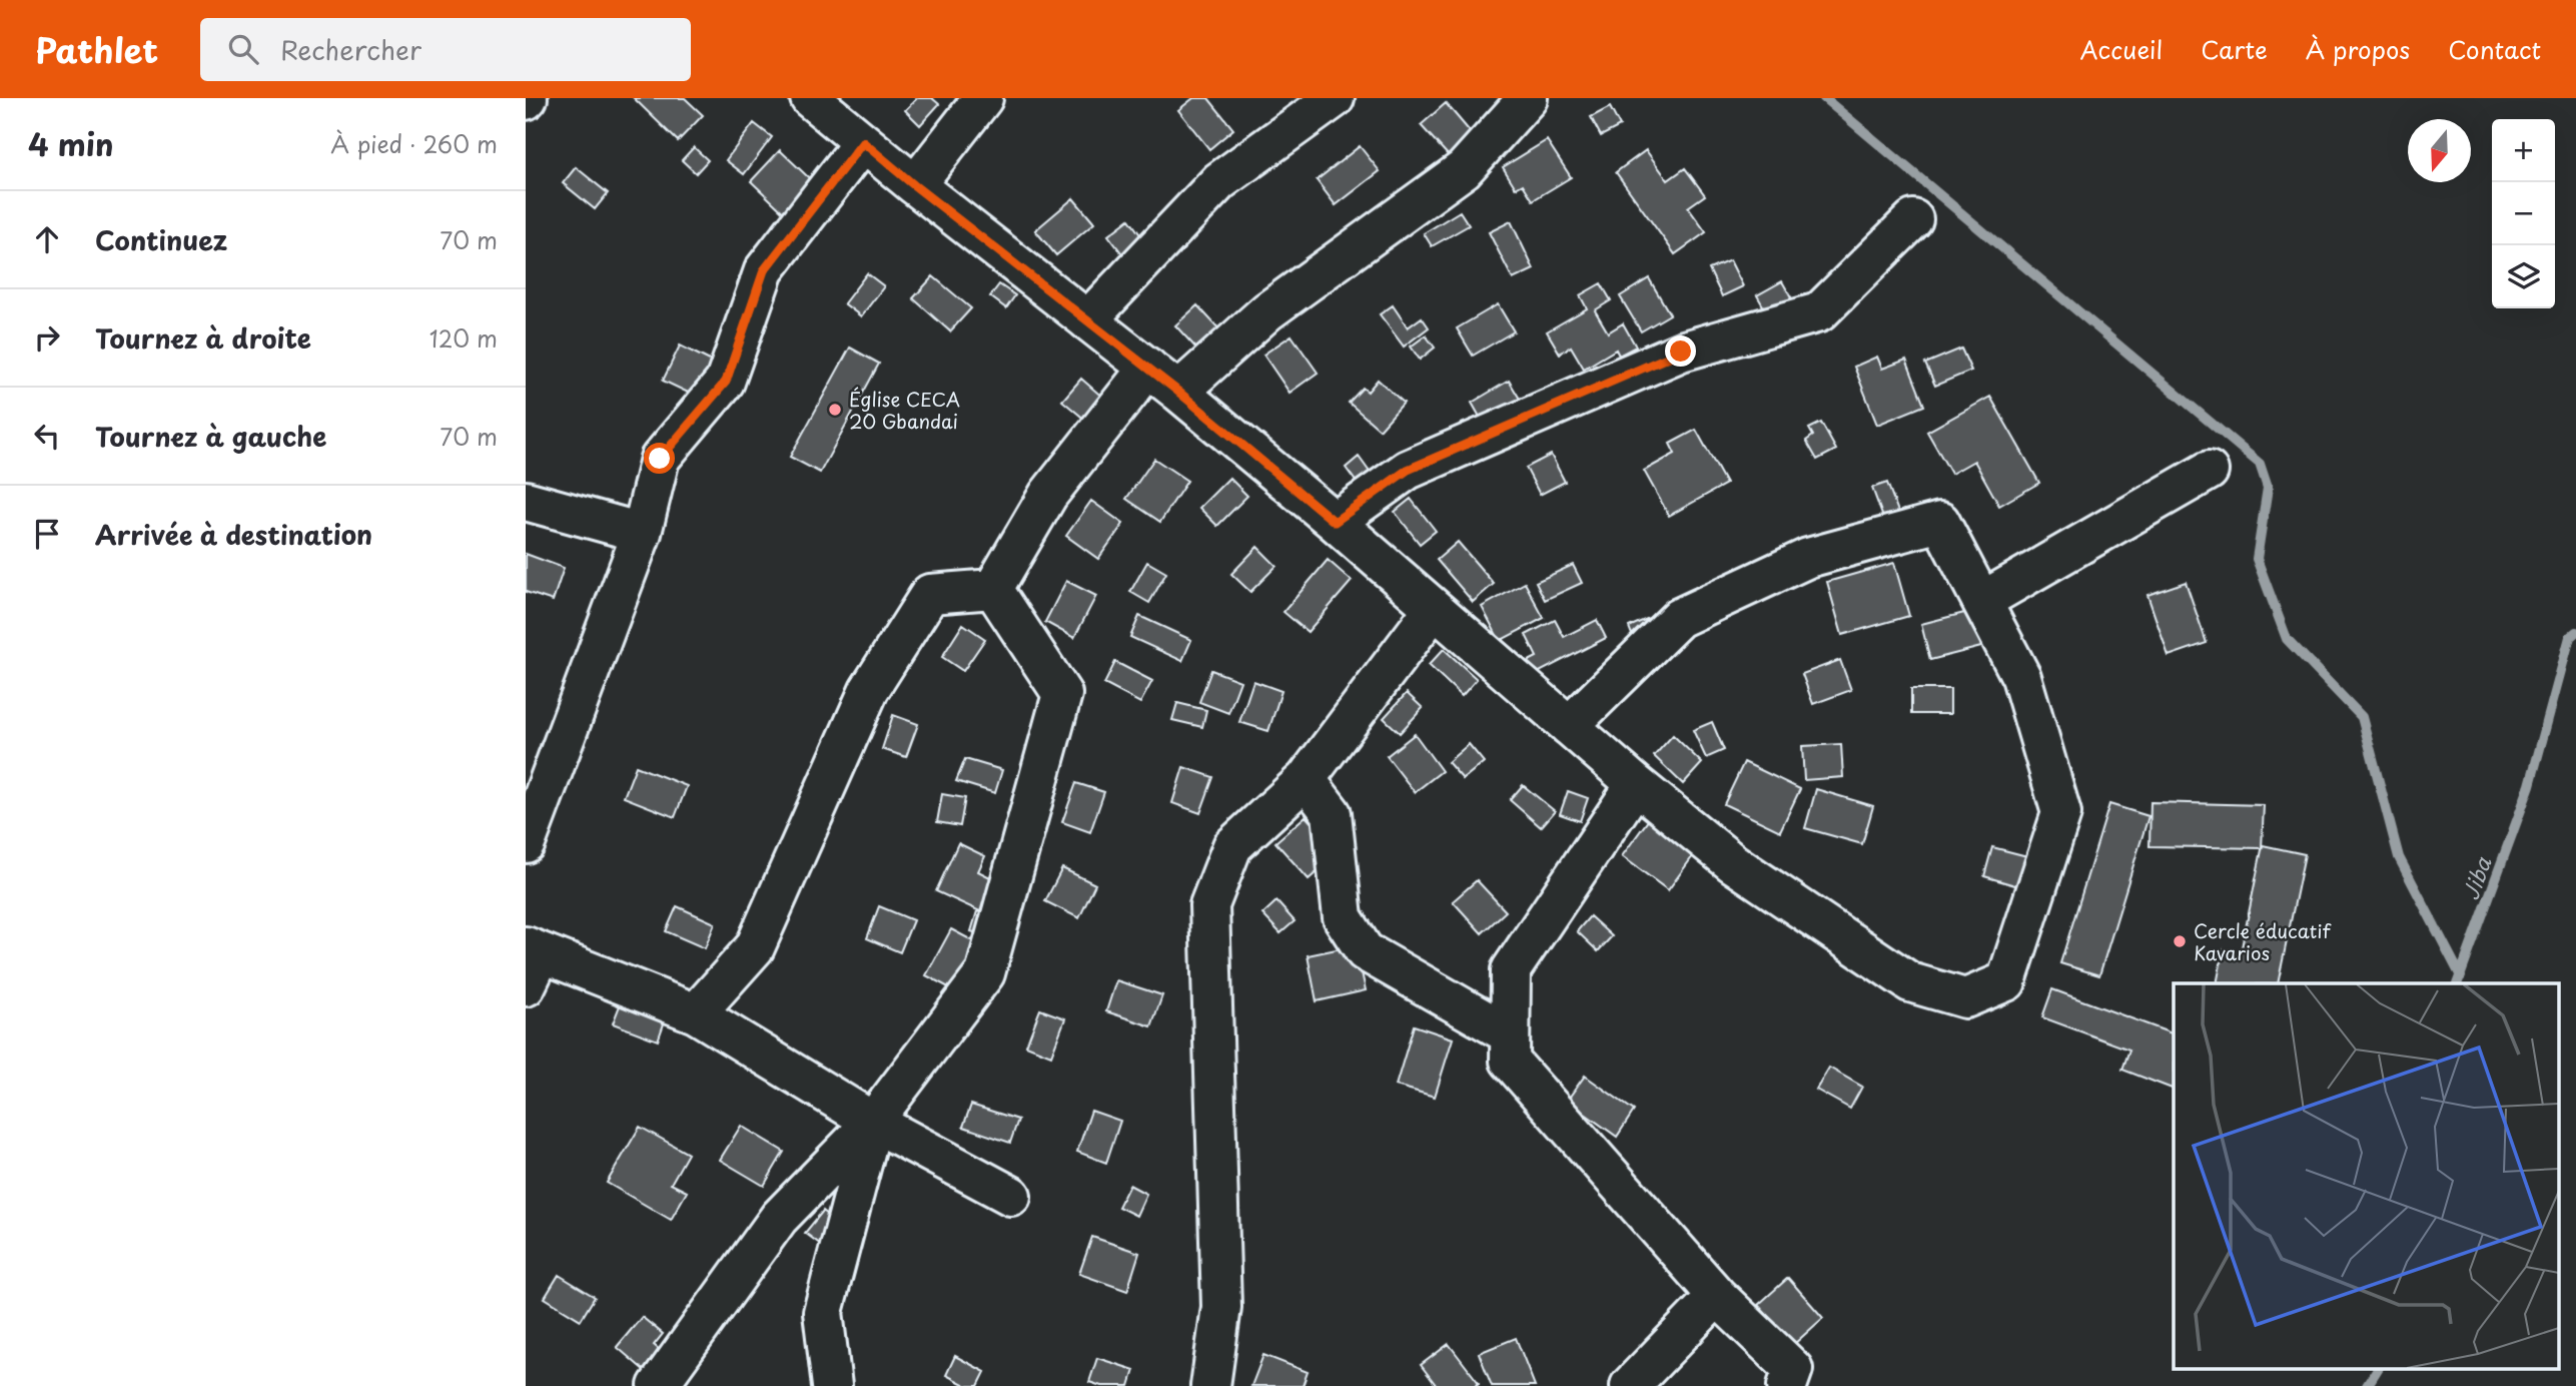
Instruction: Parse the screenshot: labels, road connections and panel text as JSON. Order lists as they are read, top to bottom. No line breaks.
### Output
{"water":["Jiba"],"places":["Église CECA 20 Gbandai","Cercle éducatif Kavarios"],"north":"bottom","page":{"header":"Pathlet","search":"Rechercher","nav":["Accueil","Carte","À propos","Contact"],"heading":["4 min","À pied · 260 m"],"map_buttons":["+","−"],"list":[["Continuez","70 m"],["Tournez à droite","120 m"],["Tournez à gauche","70 m"],"Arrivée à destination"]}}
